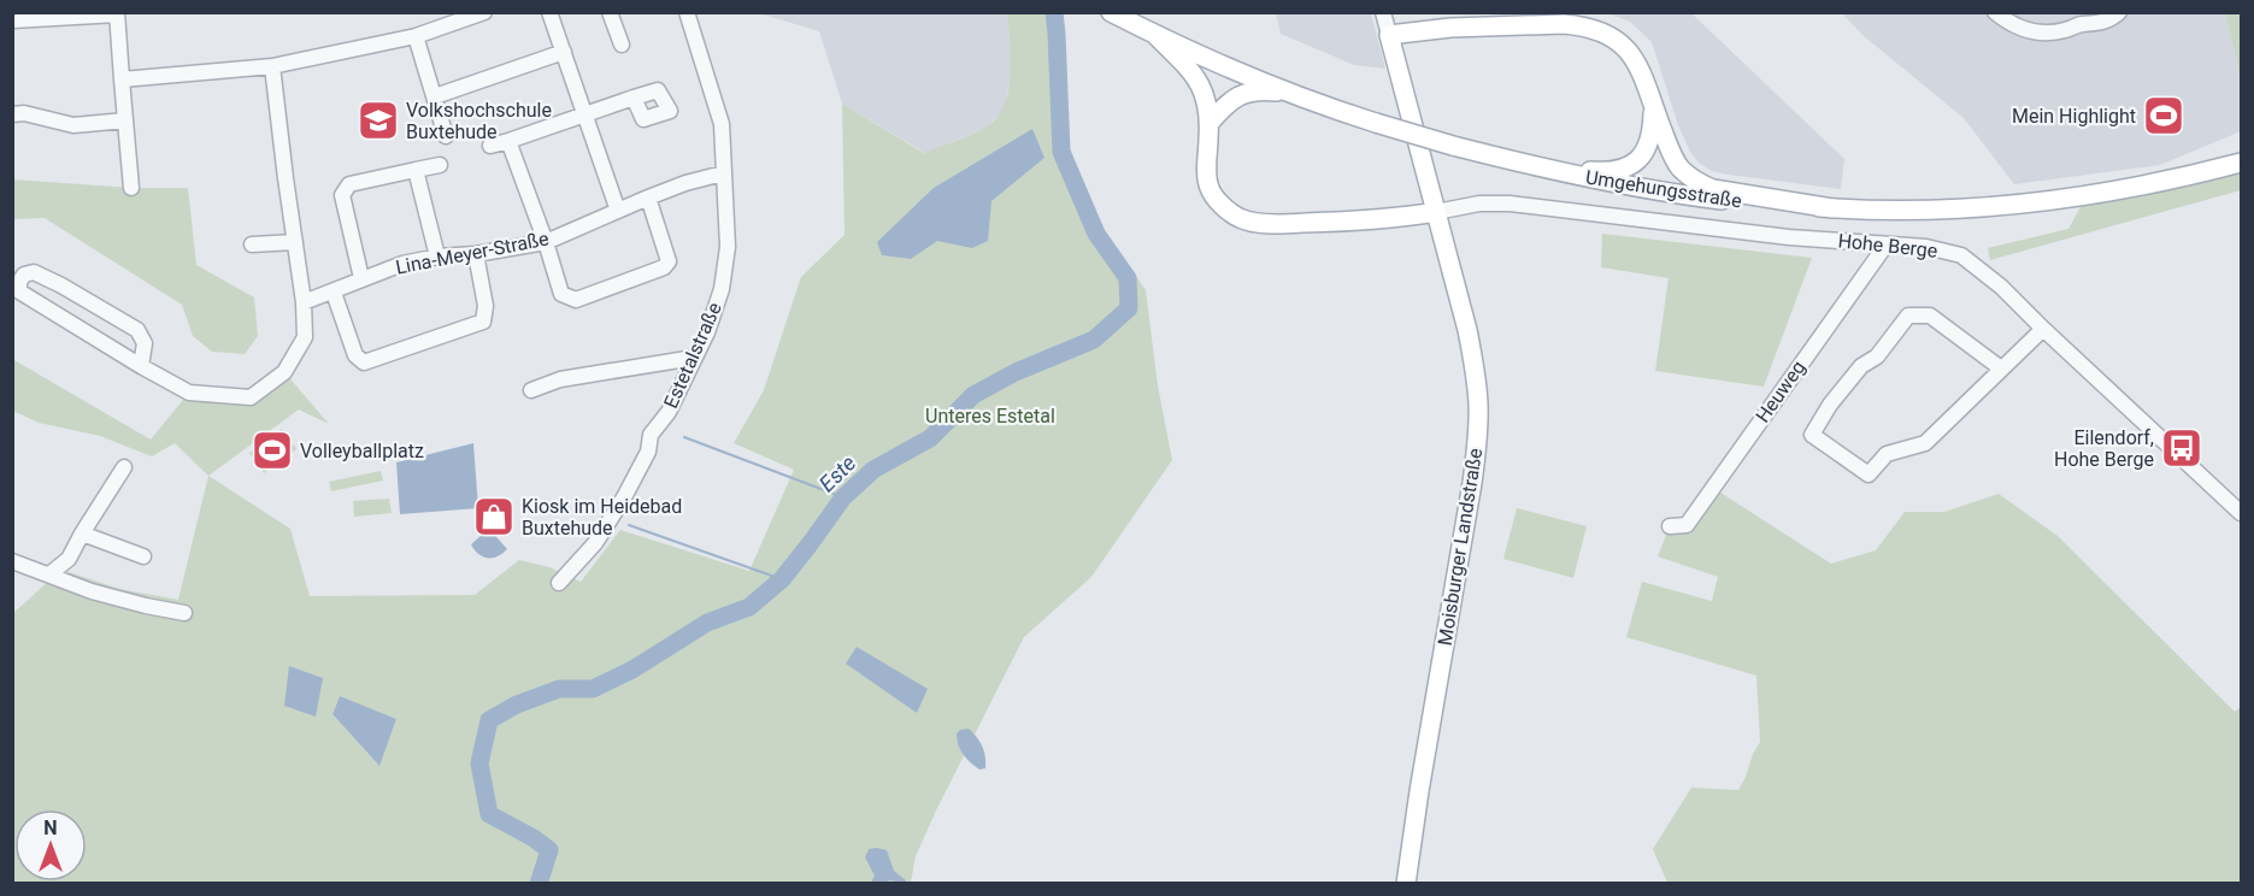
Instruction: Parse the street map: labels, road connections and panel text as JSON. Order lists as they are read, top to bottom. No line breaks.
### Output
{"streets":{"main road":["Umgehungsstraße","Moisburger Landstraße"],"street":["Hohe Berge","Lina-Meyer-Straße","Estetalstraße","Heuweg"]},"crossings":[["Hohe Berge","Heuweg"],["Hohe Berge","Moisburger Landstraße"],["Lina-Meyer-Straße","Estetalstraße"]],"water":["Este"],"parks":["Unteres Estetal"],"places":{"sports":["Mein Highlight","Volleyballplatz"],"school or university":["Volkshochschule Buxtehude"],"bus stop":["Eilendorf, Hohe Berge"],"shop":["Kiosk im Heidebad Buxtehude"]},"north":"top"}
